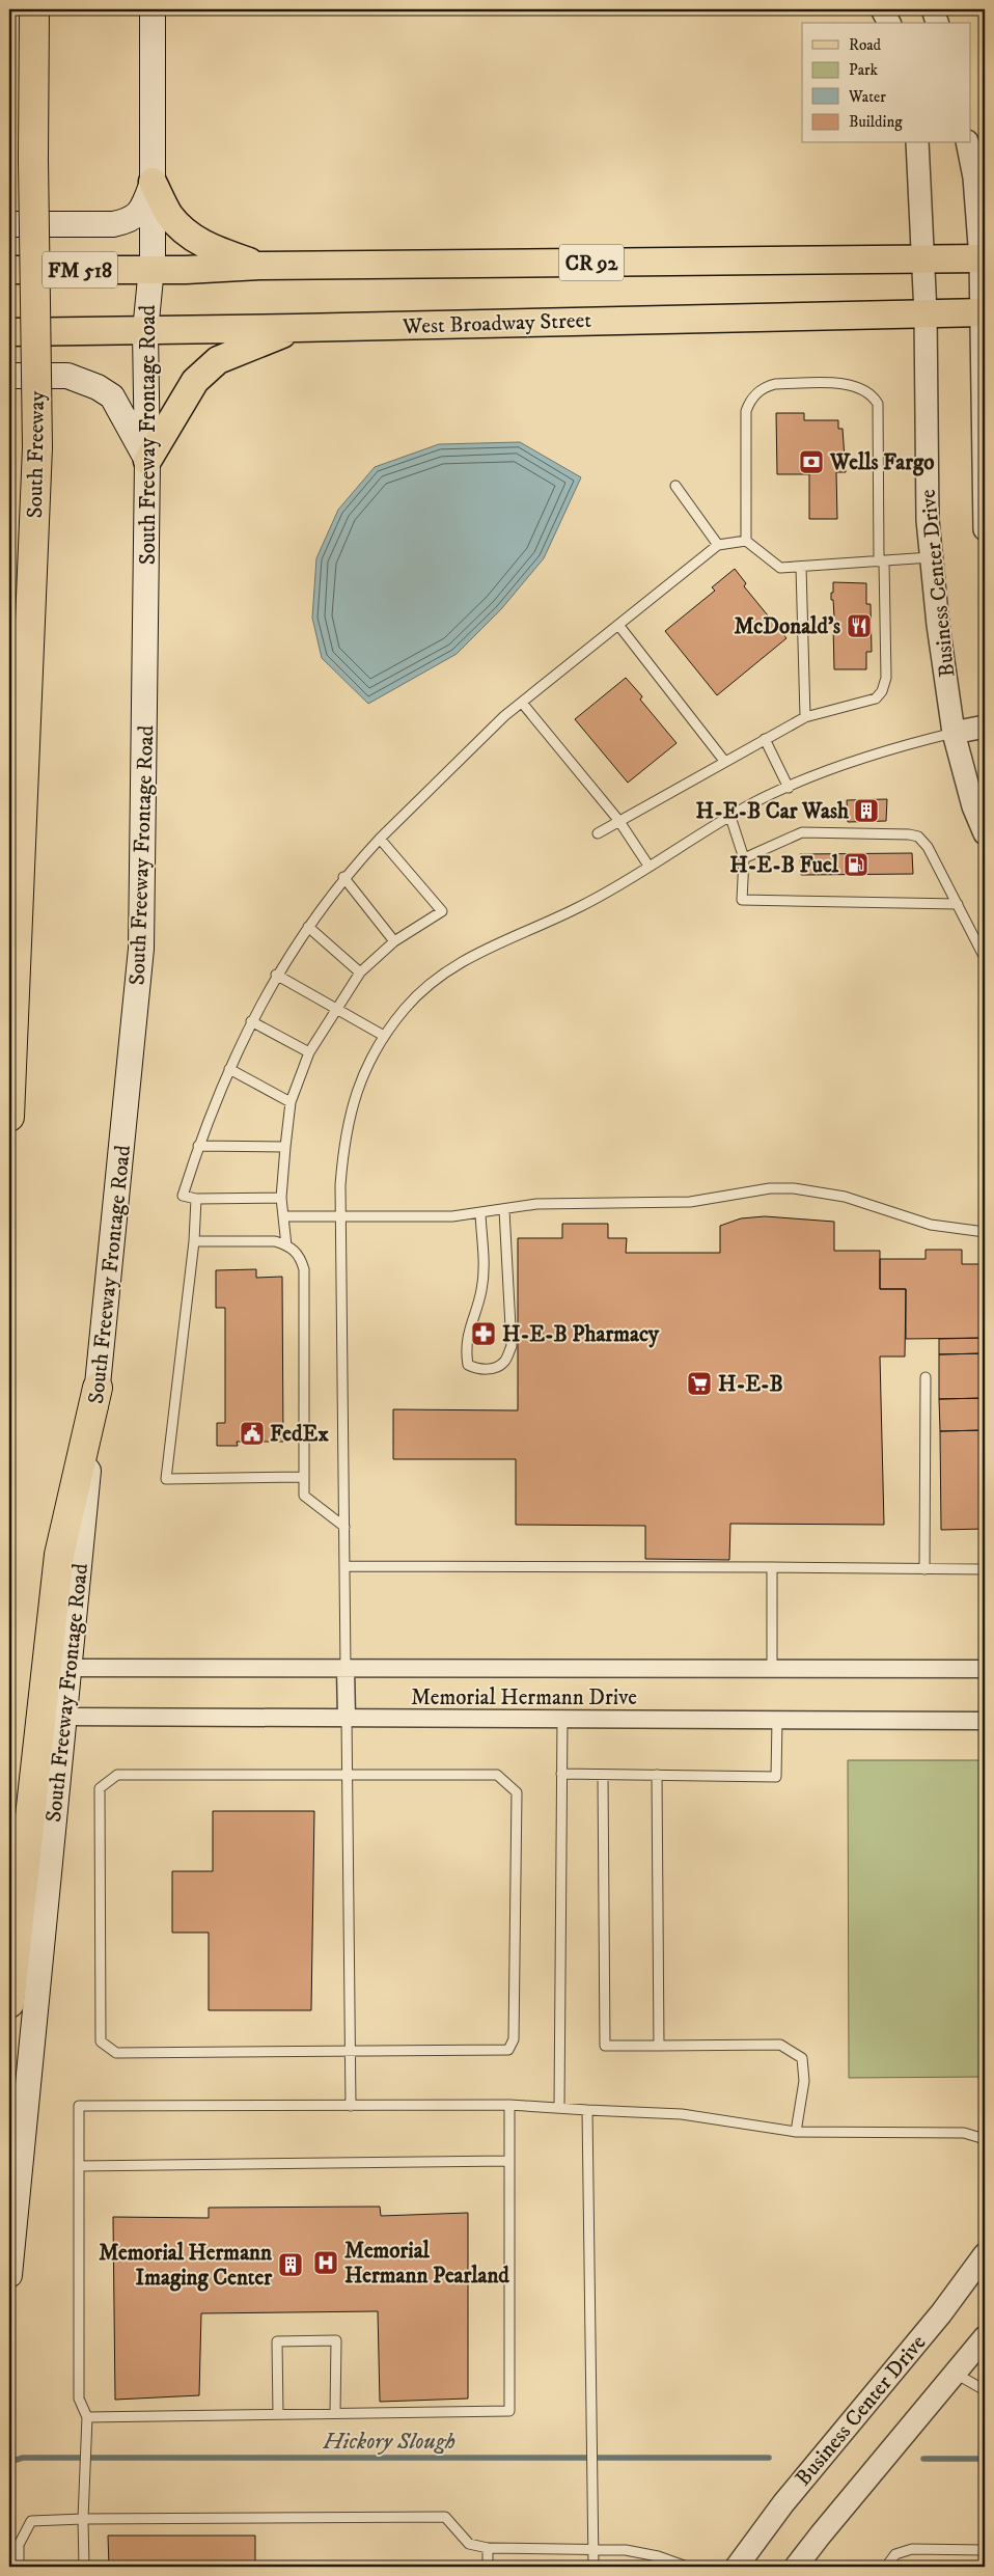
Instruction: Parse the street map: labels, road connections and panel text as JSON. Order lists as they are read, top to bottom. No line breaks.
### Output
{"streets":{"highway":["South Freeway"],"main road":["CR 92","FM 518","West Broadway Street","South Freeway Frontage Road"],"street":["Business Center Drive","Memorial Hermann Drive"]},"crossings":[["CR 92","FM 518"],["CR 92","South Freeway Frontage Road"],["CR 92","Business Center Drive"],["FM 518","South Freeway Frontage Road"],["West Broadway Street","South Freeway Frontage Road"],["West Broadway Street","Business Center Drive"],["South Freeway Frontage Road","Memorial Hermann Drive"]],"water":["Hickory Slough"],"places":{"bank":["Wells Fargo"],"restaurant":["McDonald's"],"building":["H-E-B Car Wash","Memorial Hermann Imaging Center"],"fuel station":["H-E-B Fuel"],"pharmacy":["H-E-B Pharmacy"],"supermarket":["H-E-B"],"public building":["FedEx"],"hospital":["Memorial Hermann Pearland"]},"legend":["Road","Park","Water","Building"]}
